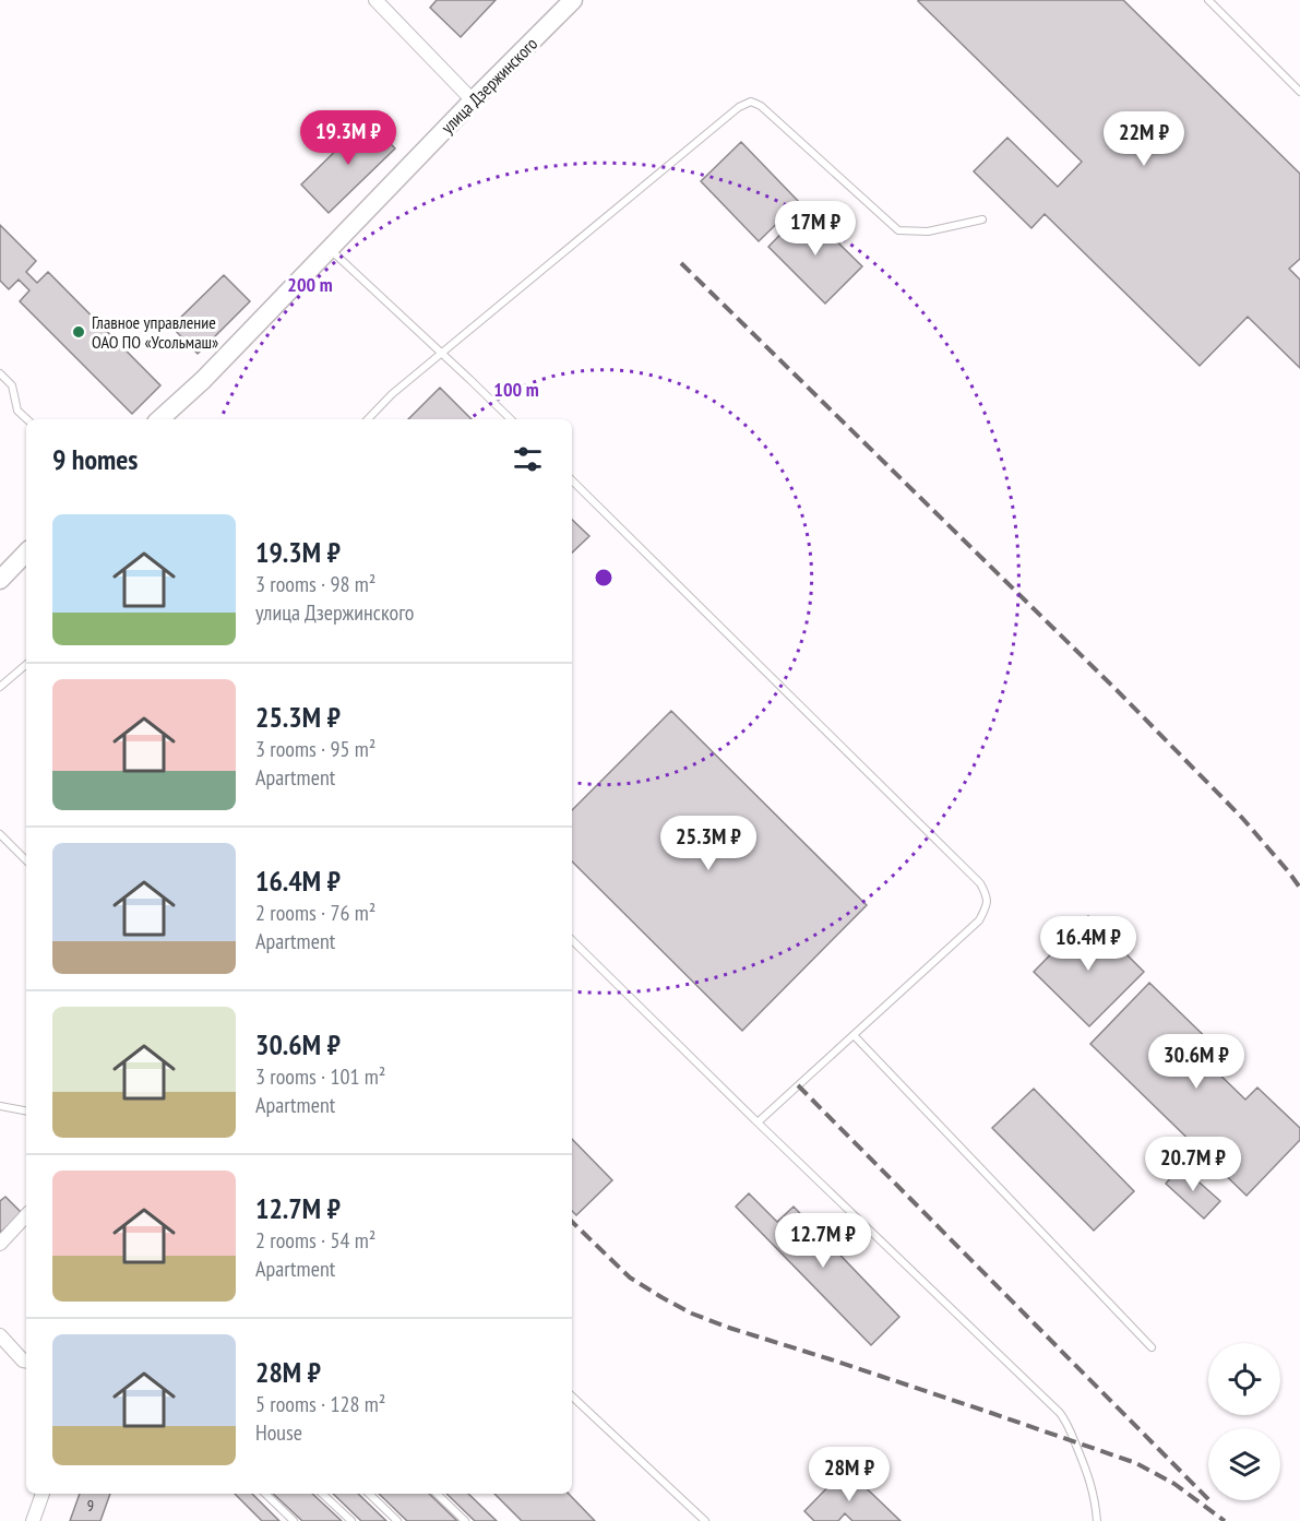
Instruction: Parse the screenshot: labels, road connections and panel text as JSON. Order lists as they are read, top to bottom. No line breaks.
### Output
{"streets":{"street":["улица Дзержинского"]},"places":["Главное управление ОАО ПО «Усольмаш»"],"house_numbers":["9"],"page":{"price":["19.3M ₽","22M ₽","17M ₽","25.3M ₽","16.4M ₽","30.6M ₽","20.7M ₽","12.7M ₽","28M ₽"],"heading":"9 homes","list":[{"name":"19.3M ₽","note":"3 rooms · 98 m² · улица Дзержинского"},{"name":"25.3M ₽","note":"3 rooms · 95 m² · Apartment"},{"name":"16.4M ₽","note":"2 rooms · 76 m² · Apartment"},{"name":"30.6M ₽","note":"3 rooms · 101 m² · Apartment"},{"name":"12.7M ₽","note":"2 rooms · 54 m² · Apartment"},{"name":"28M ₽","note":"5 rooms · 128 m² · House"}]},"rings":["200 m","100 m"]}
